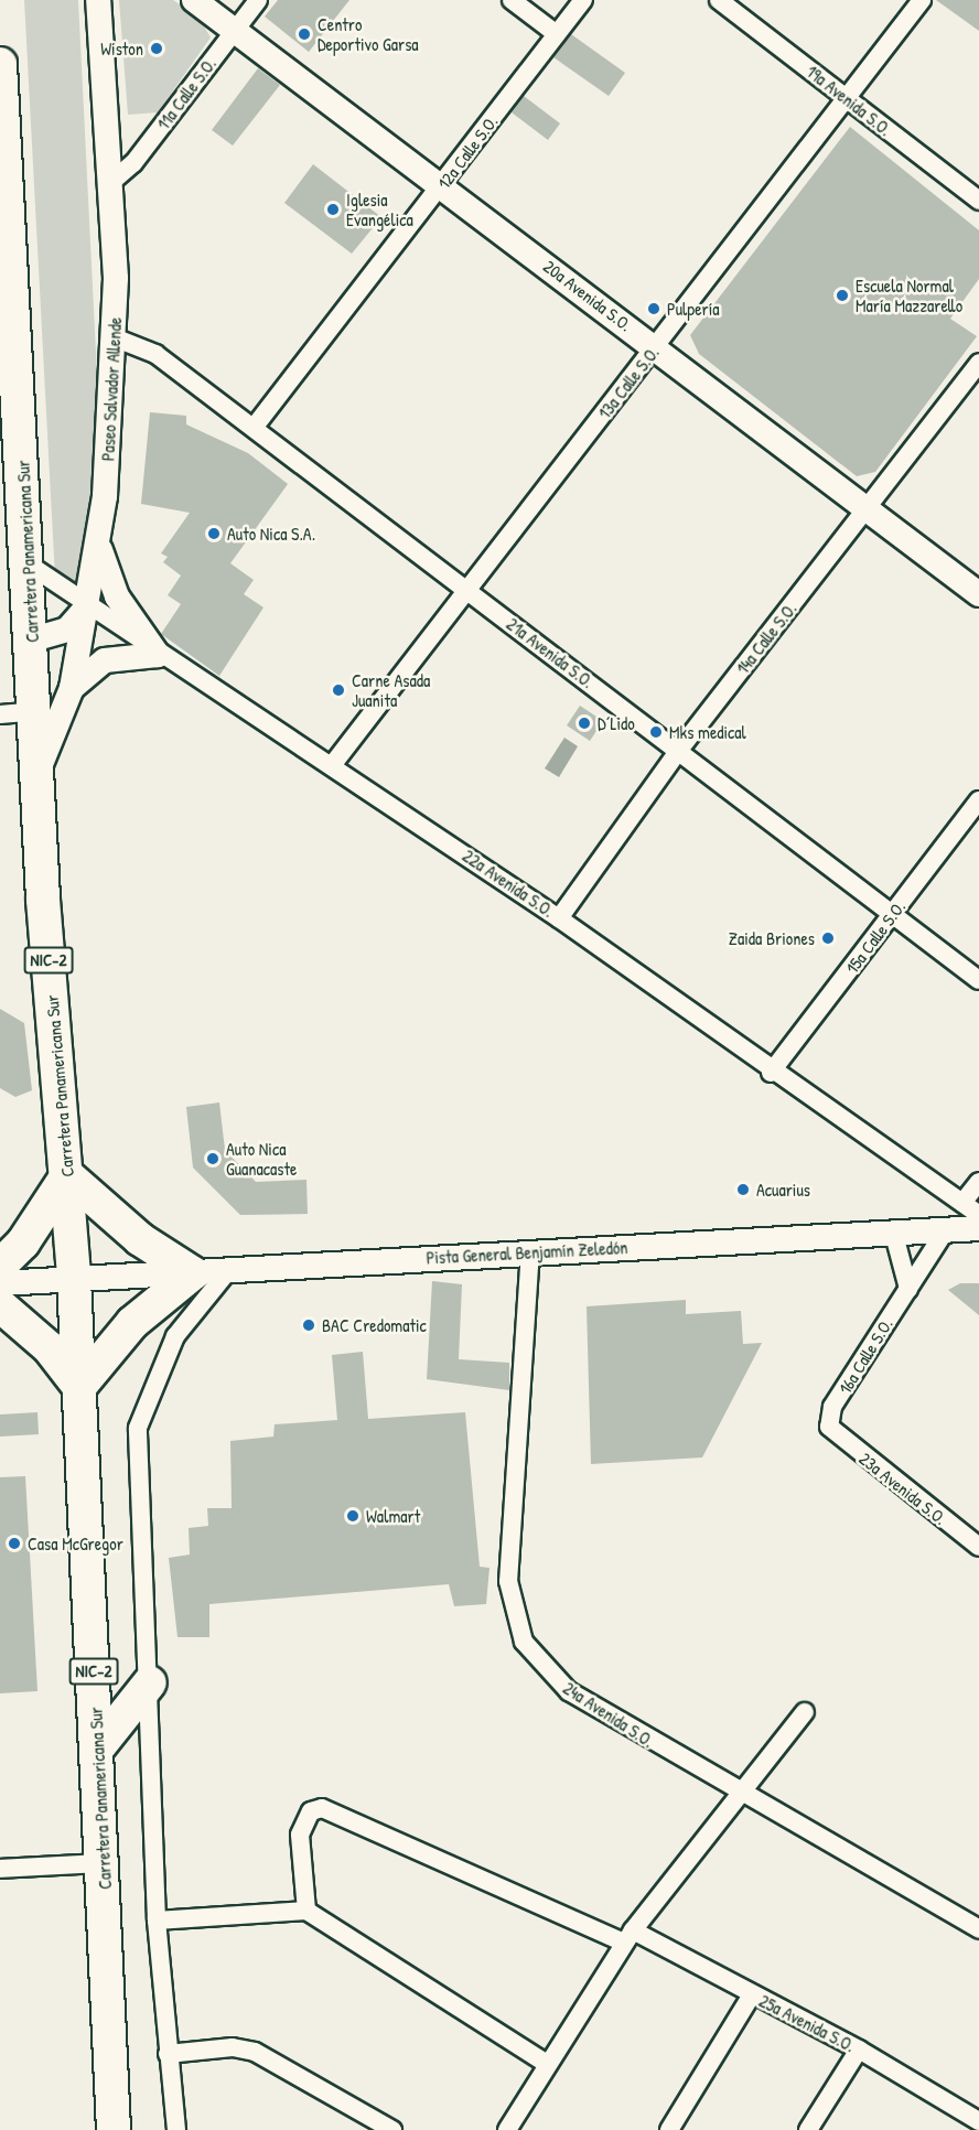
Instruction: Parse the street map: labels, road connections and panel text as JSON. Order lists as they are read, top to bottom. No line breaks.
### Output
{"streets":{"highway":["Carretera Panamericana Sur","NIC-2"],"street":["11a Calle S.O.","19a Avenida S.O.","12a Calle S.O.","20a Avenida S.O.","13a Calle S.O.","Paseo Salvador Allende","14a Calle S.O.","21a Avenida S.O.","22a Avenida S.O.","15a Calle S.O.","Pista General Benjamín Zeledón","16a Calle S.O.","23a Avenida S.O.","24a Avenida S.O.","25a Avenida S.O."]},"crossings":[["11a Calle S.O.","20a Avenida S.O."],["11a Calle S.O.","Paseo Salvador Allende"],["19a Avenida S.O.","13a Calle S.O."],["12a Calle S.O.","20a Avenida S.O."],["12a Calle S.O.","21a Avenida S.O."],["20a Avenida S.O.","13a Calle S.O."],["20a Avenida S.O.","14a Calle S.O."],["13a Calle S.O.","21a Avenida S.O."],["13a Calle S.O.","22a Avenida S.O."],["Paseo Salvador Allende","Carretera Panamericana Sur"],["Paseo Salvador Allende","21a Avenida S.O."],["Paseo Salvador Allende","22a Avenida S.O."],["Carretera Panamericana Sur","22a Avenida S.O."],["Carretera Panamericana Sur","Pista General Benjamín Zeledón"],["14a Calle S.O.","21a Avenida S.O."],["14a Calle S.O.","22a Avenida S.O."],["21a Avenida S.O.","15a Calle S.O."],["22a Avenida S.O.","15a Calle S.O."],["Pista General Benjamín Zeledón","16a Calle S.O."],["Pista General Benjamín Zeledón","24a Avenida S.O."],["16a Calle S.O.","23a Avenida S.O."]],"places":["Centro Deportivo Garsa","Wiston","Iglesia Evangélica","Escuela Normal María Mazzarello","Pulpería","Auto Nica S.A.","Carne Asada Juanita","D´Lido","Mks medical","Zaida Briones","Auto Nica Guanacaste","Acuarius","BAC Credomatic","Walmart","Casa McGregor"]}
